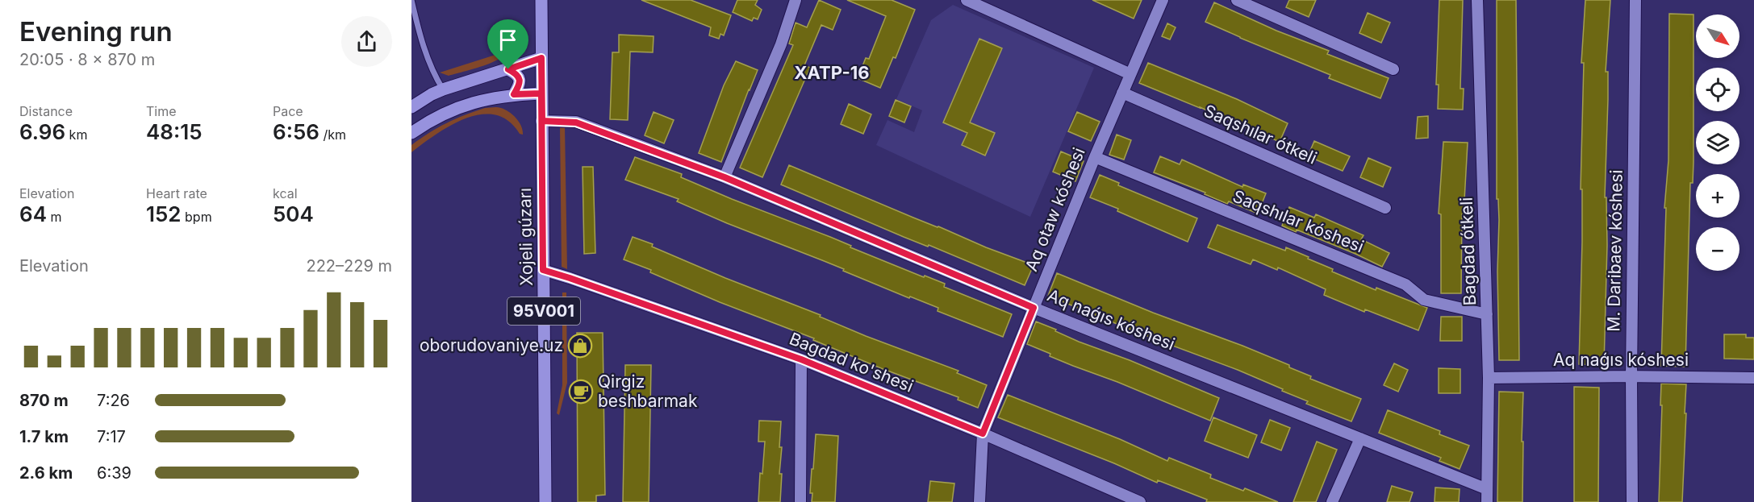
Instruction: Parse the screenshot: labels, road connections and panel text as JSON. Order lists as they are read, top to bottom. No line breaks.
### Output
{"streets":{"main road":["Xojeli gúzarı","95V001"],"street":["Saqshılar ótkeli","Aq otaw kóshesi","Saqshılar kóshesi","M. Daribaev kóshesi","Bagdad ótkeli","Aq naǵıs kóshesi","Bagdad ko'shesi"]},"crossings":[["Saqshılar ótkeli","Aq otaw kóshesi"],["Aq otaw kóshesi","Saqshılar kóshesi"],["Aq otaw kóshesi","Aq naǵıs kóshesi"],["Aq otaw kóshesi","Bagdad ko'shesi"],["Saqshılar kóshesi","Bagdad ótkeli"],["Xojeli gúzarı","Aq naǵıs kóshesi"],["Xojeli gúzarı","Bagdad ko'shesi"],["M. Daribaev kóshesi","Aq naǵıs kóshesi"],["Bagdad ótkeli","Aq naǵıs kóshesi"]],"districts":["XATP-16"],"places":{"shop":["oborudovaniye.uz"],"cafe":["Qirgiz beshbarmak"]},"north":"bottom right","page":{"heading":["Evening run","20:05 · 8 × 870 m"],"map_buttons":["+","−"],"stats":[["Distance","6.96 km"],["Time","48:15"],["Pace","6:56 /km"],["Elevation","64 m"],["Heart rate","152 bpm"],["kcal","504"]],"chart":["Elevation","222–229 m"],"list":[{"name":"870 m","note":"7:26"},{"name":"1.7 km","note":"7:17"},{"name":"2.6 km","note":"6:39"}]}}
